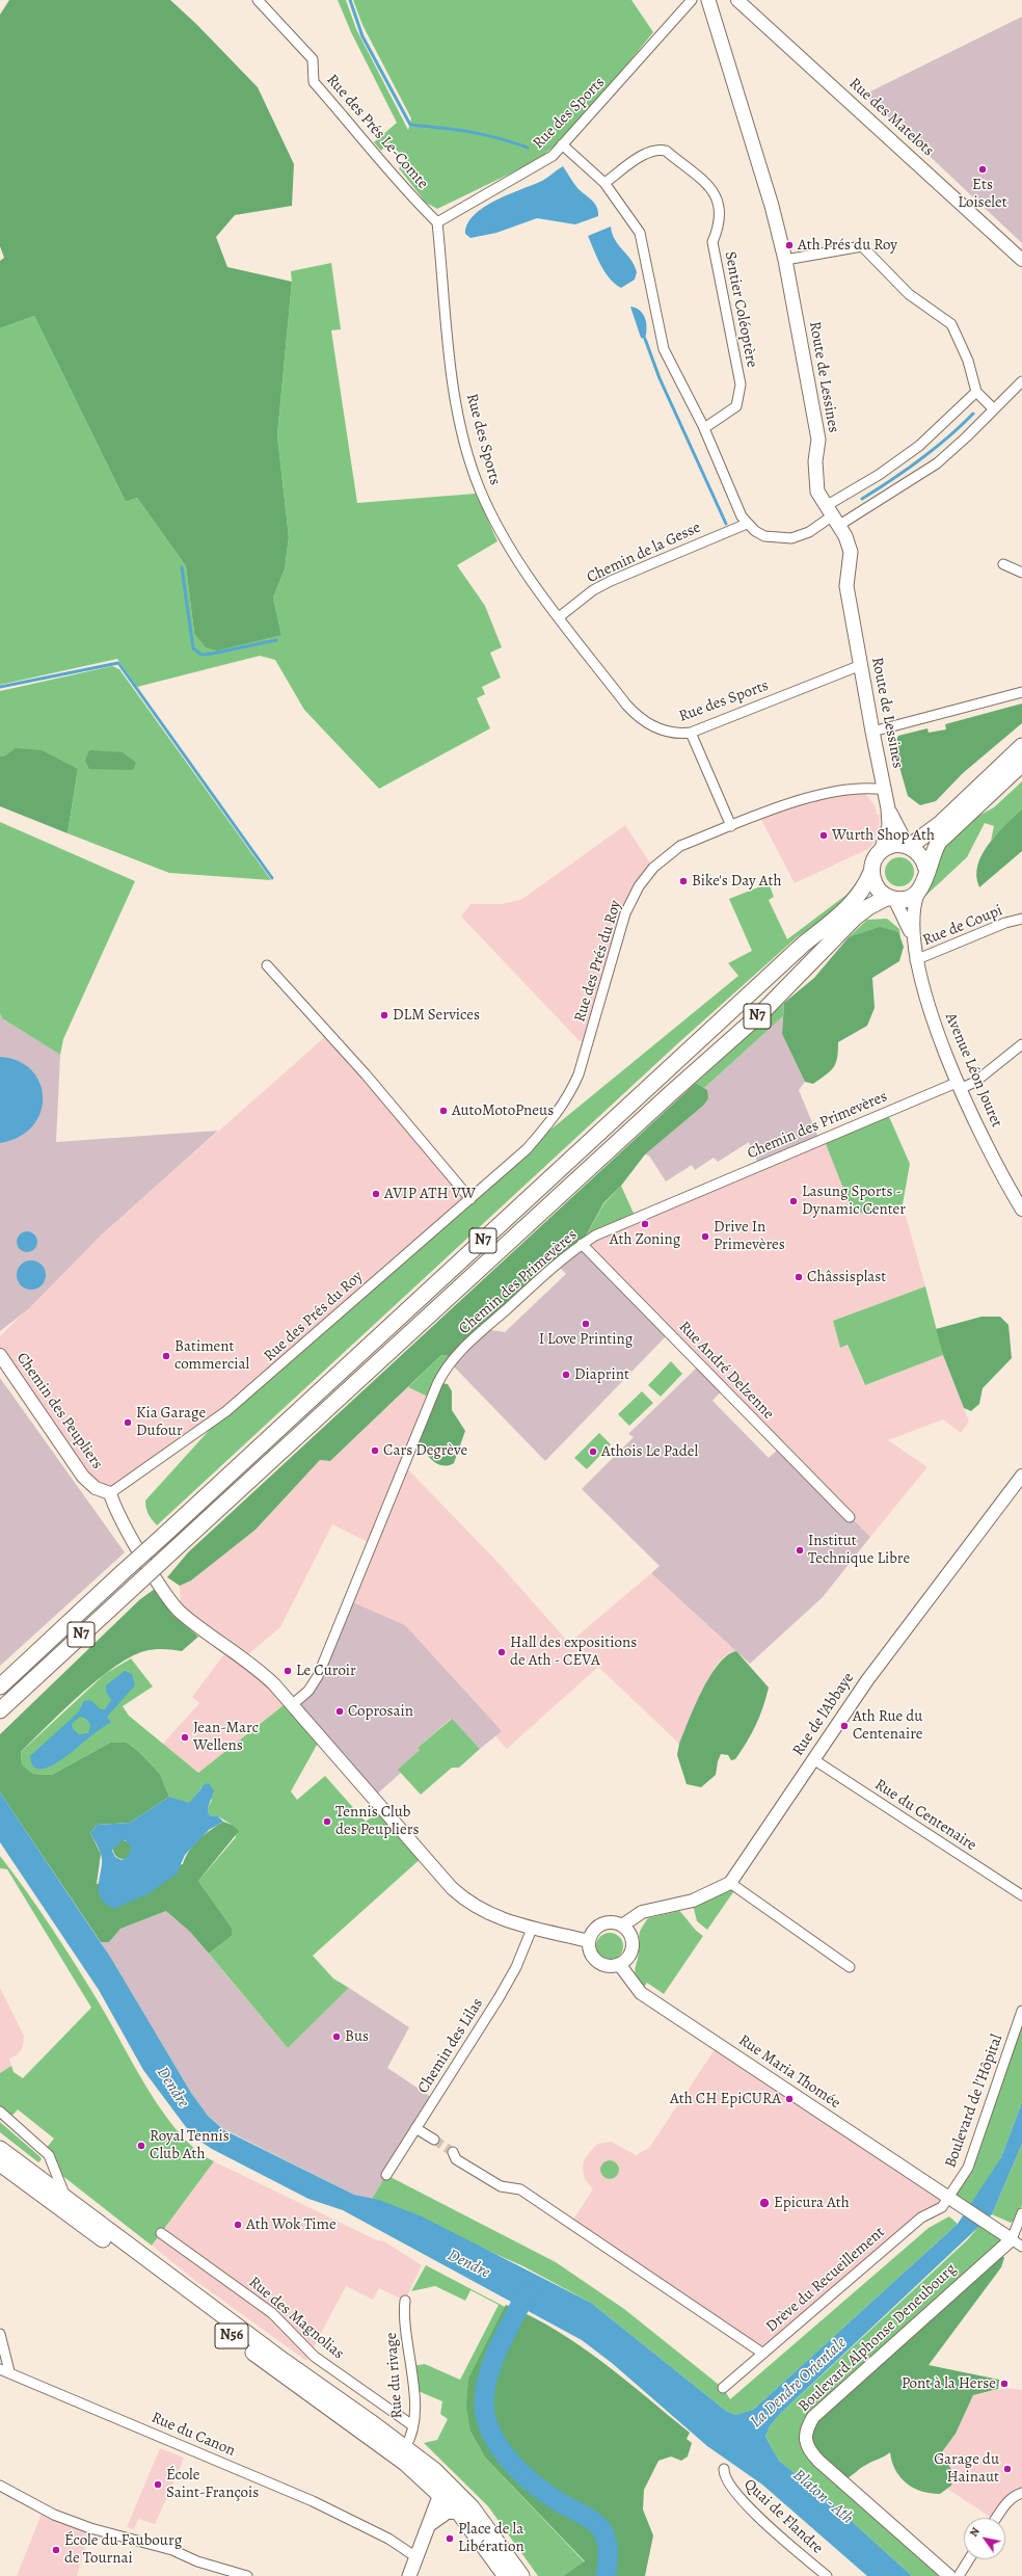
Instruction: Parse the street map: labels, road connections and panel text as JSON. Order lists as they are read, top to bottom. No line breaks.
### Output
{"streets":{"main road":["Route de Lessines","N7","N56"],"street":["Rue des Sports","Rue des Matelots","Rue des Prés Le-Comte","Sentier Coléoptère","Chemin de la Gesse","Rue de Coupi","Rue des Prés du Roy","Avenue Léon Jouret","Chemin des Primevères","Rue André Delzenne","Chemin des Peupliers","Rue de l'Abbaye","Rue du Centenaire","Chemin des Lilas","Rue Maria Thomée","Boulevard de l'Hôpital","Drève du Recueillement","Rue des Magnolias","Boulevard Alphonse Deneubourg","Rue du rivage","Rue du Canon","Quai de Flandre"]},"crossings":[["Rue des Sports","Rue des Prés Le-Comte"],["Rue des Sports","Route de Lessines"],["Rue des Sports","Chemin de la Gesse"],["Route de Lessines","Rue des Prés du Roy"],["Route de Lessines","N7"],["Route de Lessines","Avenue Léon Jouret"],["Rue de Coupi","Avenue Léon Jouret"],["Rue des Prés du Roy","Chemin des Peupliers"],["N7","Avenue Léon Jouret"],["Avenue Léon Jouret","Chemin des Primevères"],["Chemin des Primevères","Rue André Delzenne"],["Rue de l'Abbaye","Rue du Centenaire"],["Rue de l'Abbaye","Rue Maria Thomée"],["Rue Maria Thomée","Boulevard de l'Hôpital"],["Rue Maria Thomée","Drève du Recueillement"],["Rue Maria Thomée","Boulevard Alphonse Deneubourg"],["Boulevard de l'Hôpital","Drève du Recueillement"],["Rue des Magnolias","Rue du rivage"],["N56","Rue du rivage"]],"water":["Dendre","La Dendre Orientale","Blaton - Ath"],"places":["Ets Loiselet","Ath Prés du Roy","Wurth Shop Ath","Bike's Day Ath","DLM Services","AutoMotoPneus","AVIP ATH VW","Lasung Sports - Dynamic Center","Ath Zoning","Drive In Primevères","Châssisplast","I Love Printing","Batiment commercial","Diaprint","Kia Garage Dufour","Cars Degrève","Athois Le Padel","Institut Technique Libre","Hall des expositions de Ath - CEVA","Le Curoir","Coprosain","Ath Rue du Centenaire","Jean-Marc Wellens","Tennis Club des Peupliers","Bus","Ath CH EpiCURA","Royal Tennis Club Ath","Epicura Ath","Ath Wok Time","Pont à la Herse","Garage du Hainaut","École Saint-François","Place de la Libération","École du Faubourg de Tournai"],"north":"top left"}
